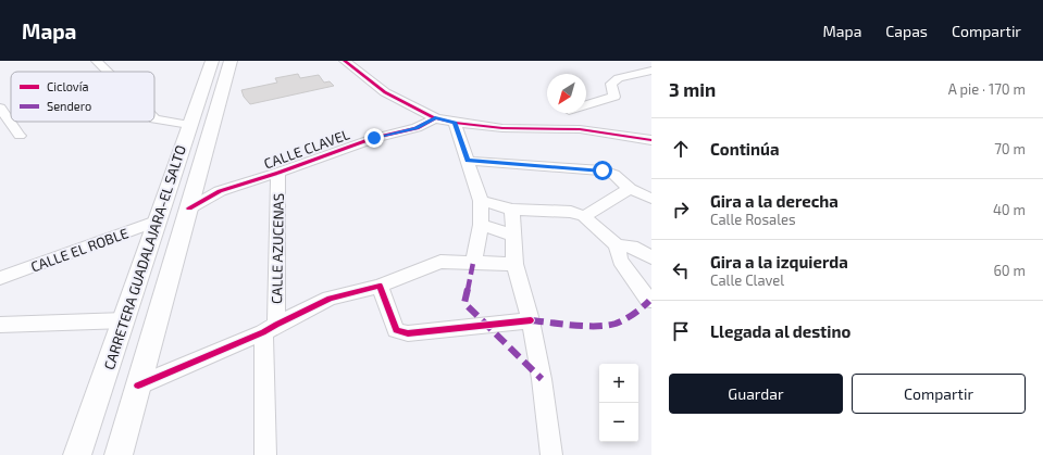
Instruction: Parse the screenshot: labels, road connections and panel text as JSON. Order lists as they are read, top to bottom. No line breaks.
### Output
{"streets":{"main road":["CARRETERA GUADALAJARA-EL SALTO"],"street":["CALLE CLAVEL","CALLE AZUCENAS","CALLE EL ROBLE"]},"crossings":[["CALLE CLAVEL","CALLE AZUCENAS"],["CALLE CLAVEL","CARRETERA GUADALAJARA-EL SALTO"],["CALLE EL ROBLE","CARRETERA GUADALAJARA-EL SALTO"]],"legend":["Ciclovía","Sendero"],"north":"bottom left","page":{"header":"Mapa","nav":["Mapa","Capas","Compartir"],"heading":["3 min","A pie · 170 m"],"list":[["Continúa","70 m"],["Gira a la derecha","Calle Rosales","40 m"],["Gira a la izquierda","Calle Clavel","60 m"],"Llegada al destino"],"buttons":["Guardar","Compartir"],"map_buttons":["+","−"]}}
